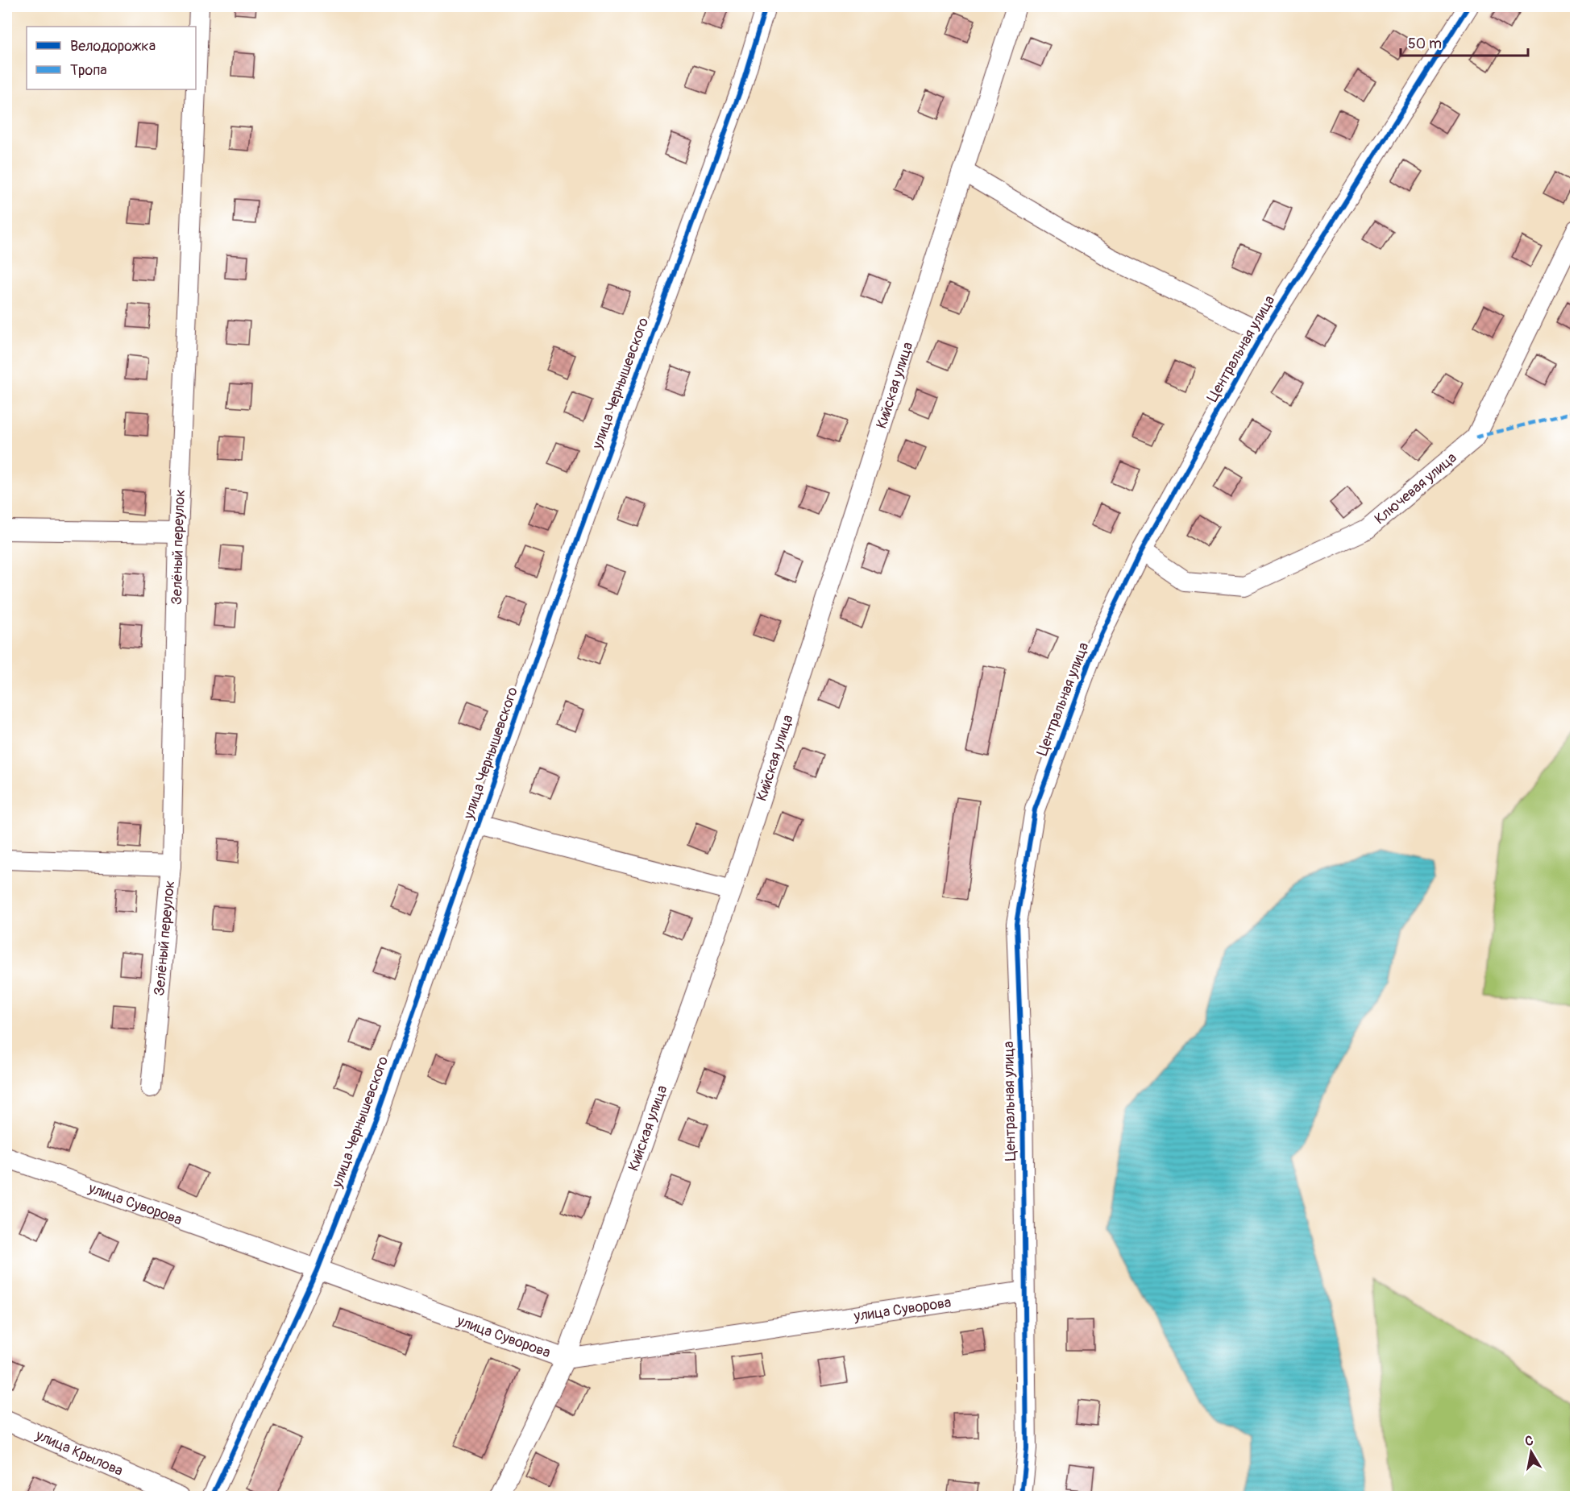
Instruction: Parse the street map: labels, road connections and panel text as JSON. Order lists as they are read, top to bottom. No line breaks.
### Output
{"streets":{"street":["Центральная улица","улица Чернышевского","Кийская улица","Ключевая улица","Зелёный переулок","улица Суворова","улица Крылова"]},"crossings":[["Центральная улица","Ключевая улица"],["Центральная улица","улица Суворова"],["улица Чернышевского","улица Суворова"],["Кийская улица","улица Суворова"]],"legend":["Велодорожка","Тропа"],"scale_bar":"50 m","north":"top"}
